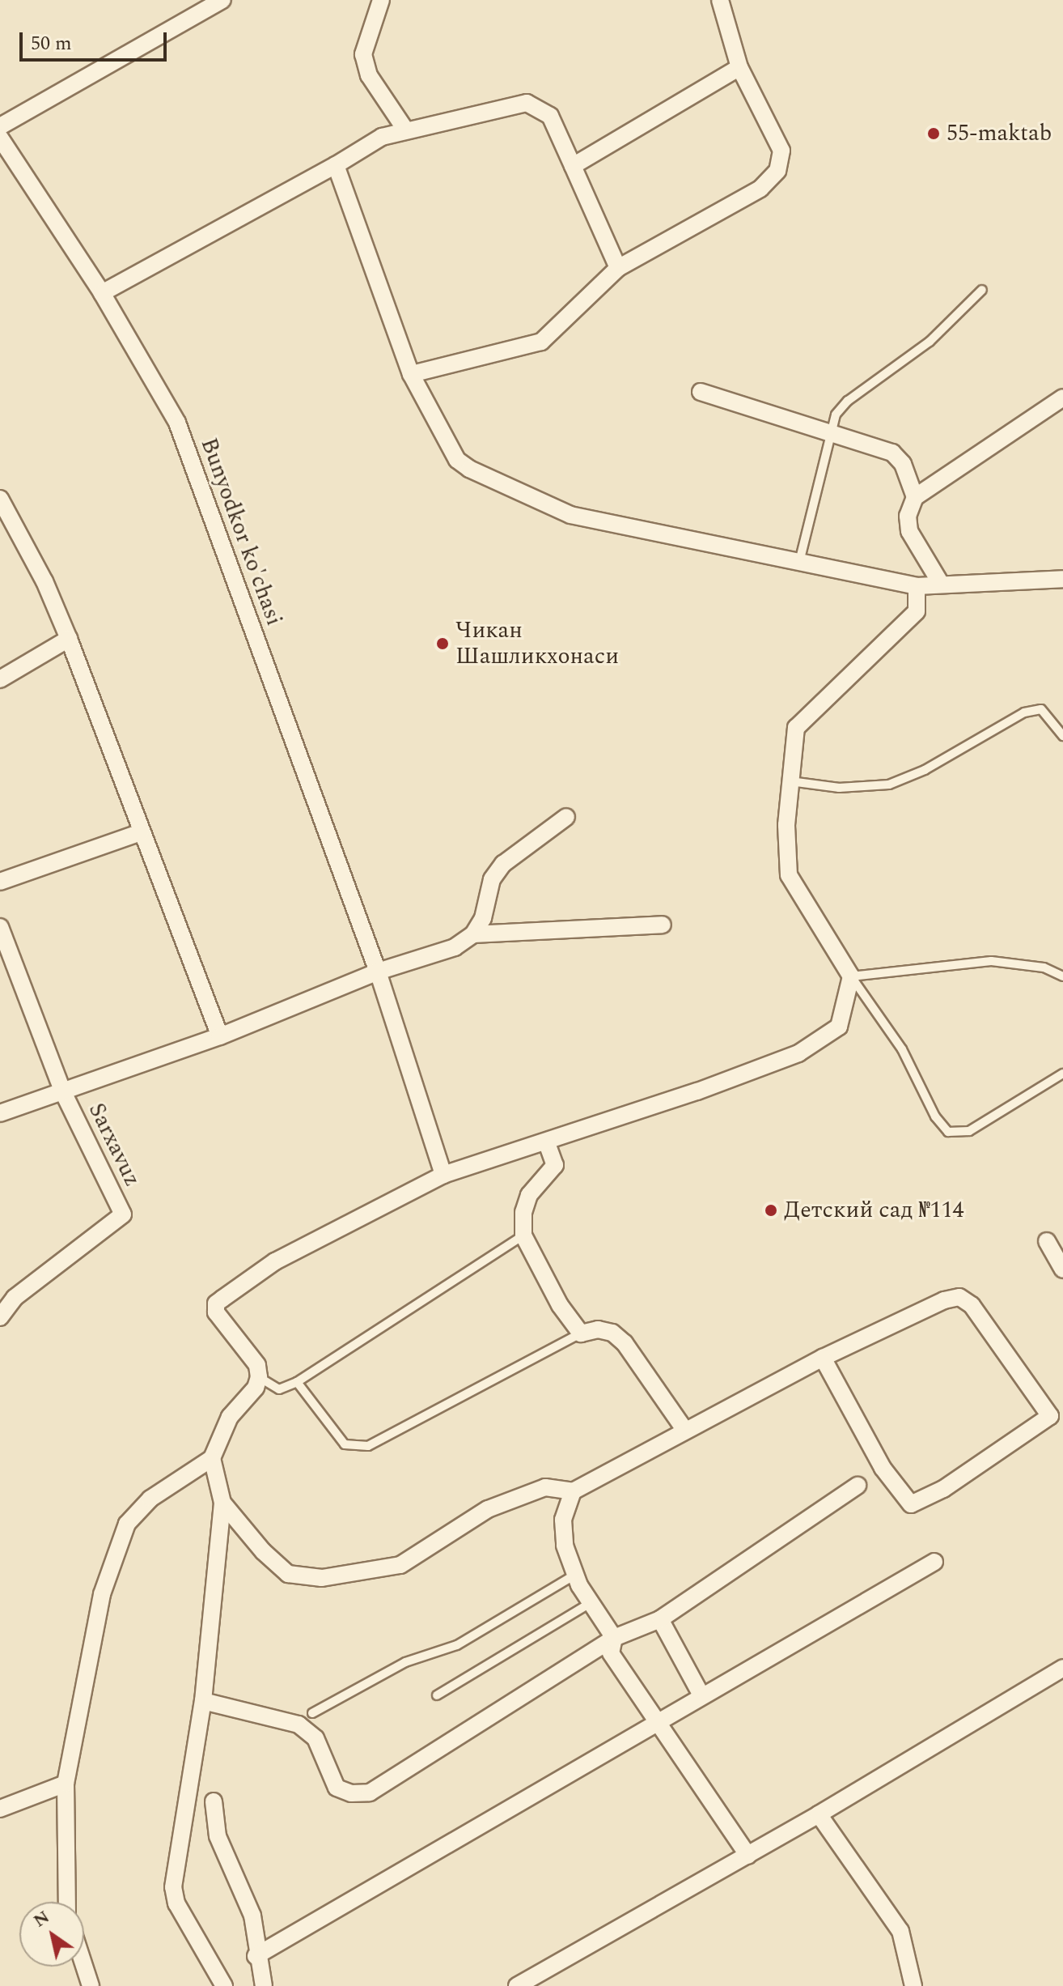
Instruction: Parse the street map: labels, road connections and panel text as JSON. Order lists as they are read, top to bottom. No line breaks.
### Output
{"streets":{"street":["Bunyodkor ko'chasi","Sarxavuz"]},"places":["55-maktab","Чикан Шашликхонаси","Детский сад №114"],"scale_bar":"50 m","north":"top left"}
